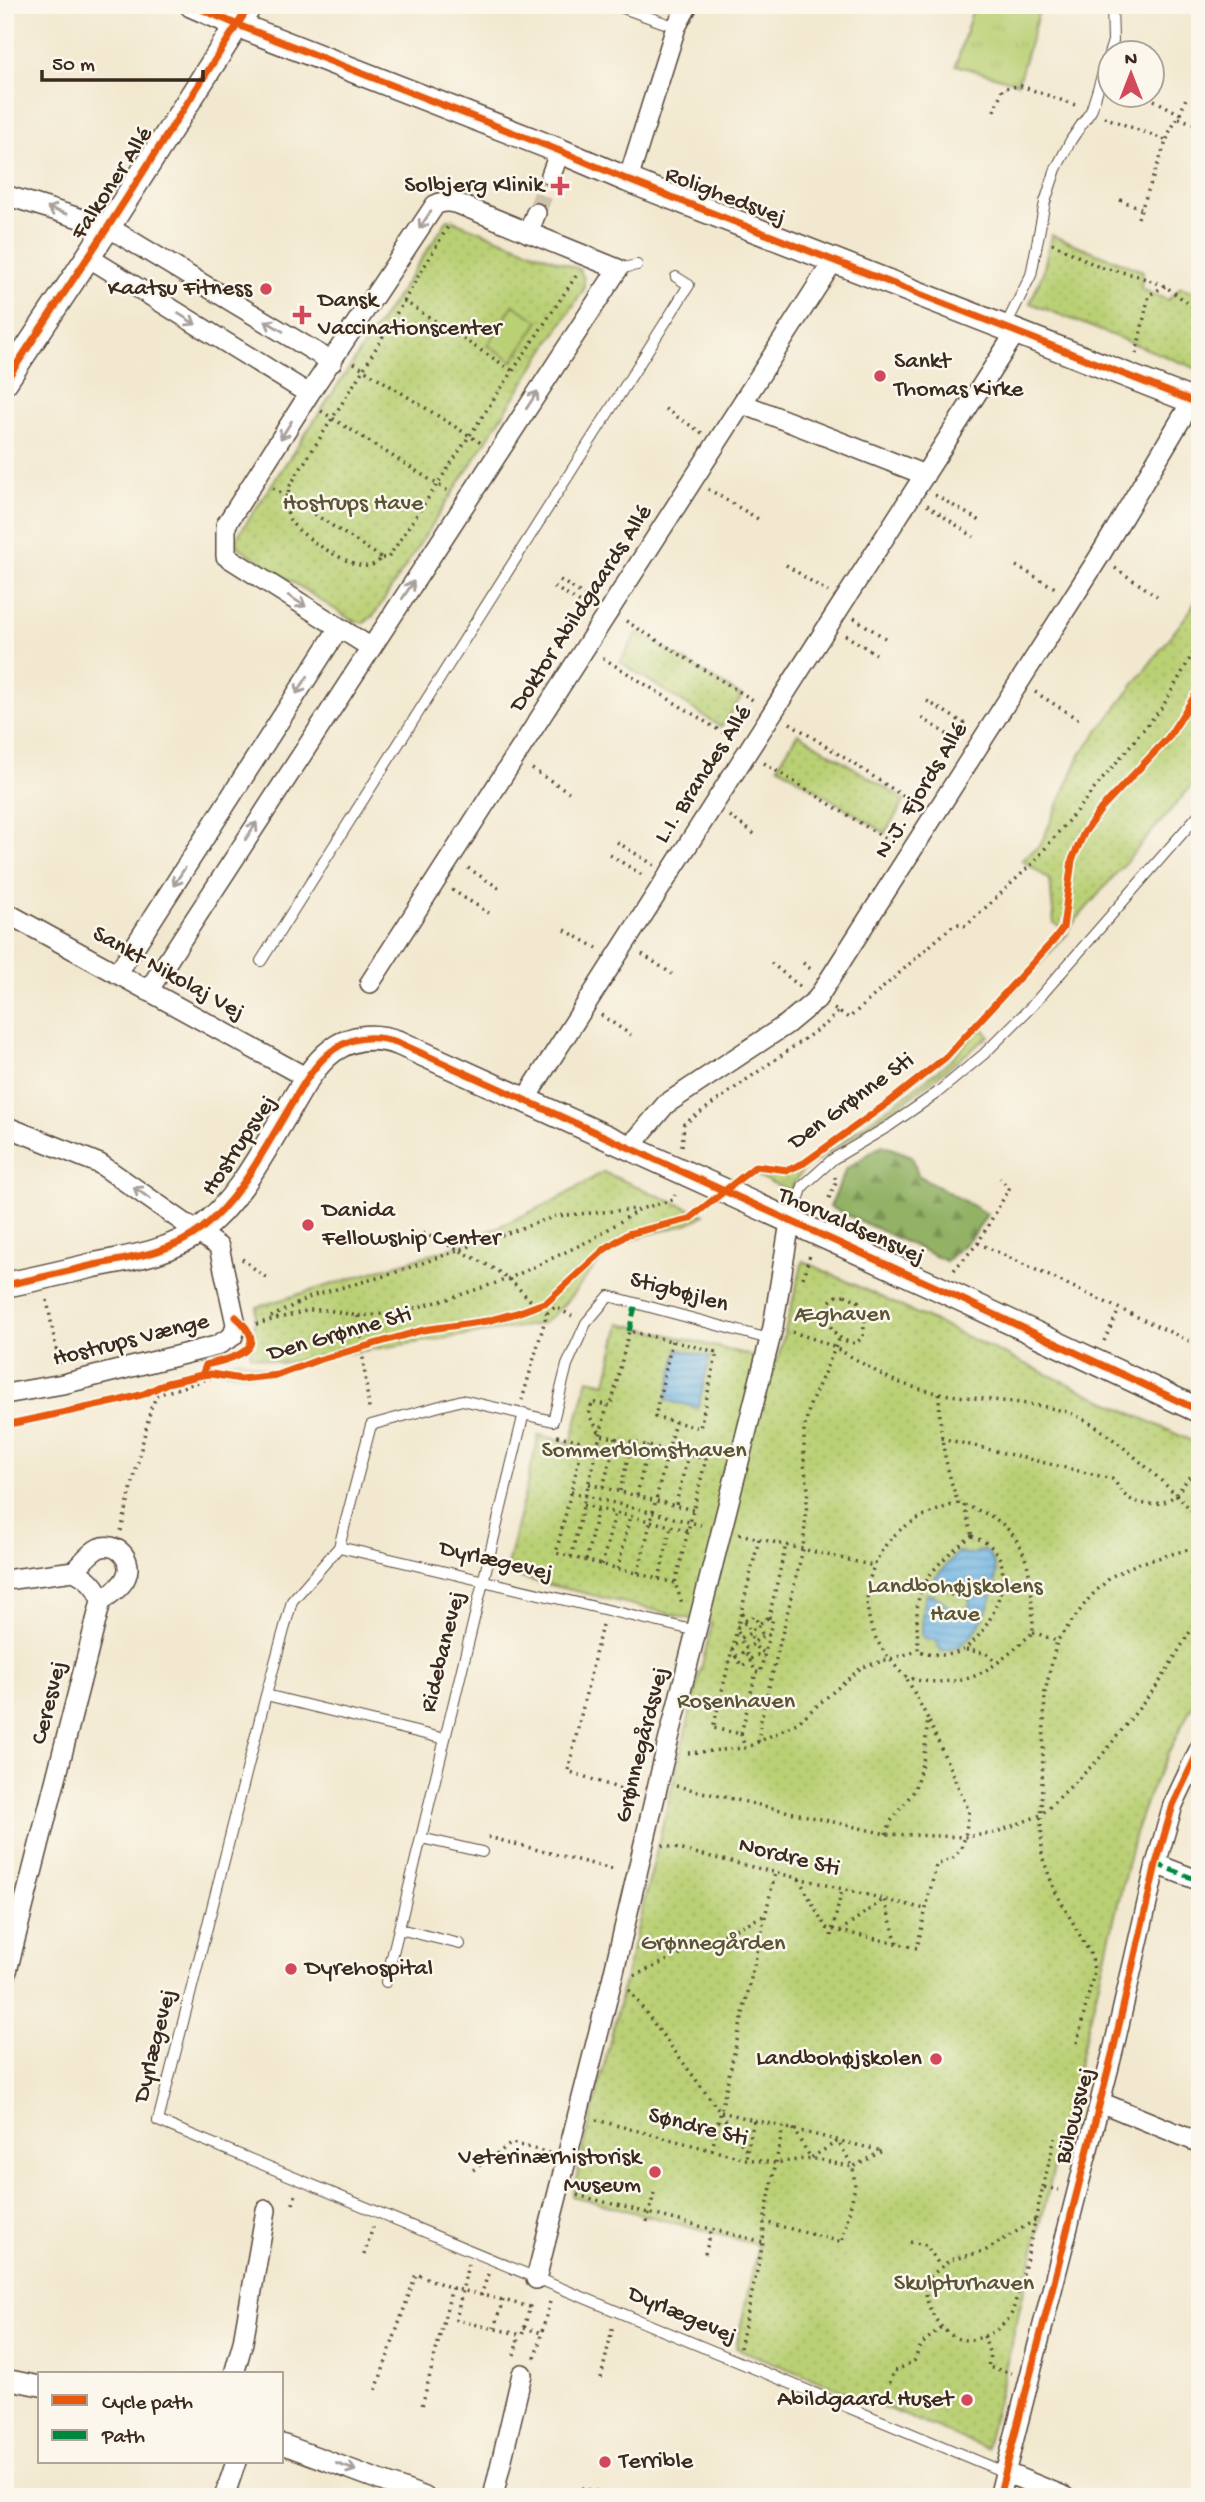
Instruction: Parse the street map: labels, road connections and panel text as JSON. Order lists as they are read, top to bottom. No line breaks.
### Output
{"streets":{"street":["Falkoner Allé","Rolighedsvej","Doktor Abildgaards Allé","L.I. Brandes Allé","N.J. Fjords Allé","Sankt Nikolaj Vej","Hostrupsvej","Thorvaldsensvej","Hostrups Vænge","Ceresvej","Grønnegårdsvej","Bülowsvej"],"lane":["Stigbøjlen","Dyrlægevej","Ridebanevej"],"path":["Nordre Sti","Søndre Sti"],"cycle path":["Den Grønne Sti"]},"crossings":[["Falkoner Allé","Rolighedsvej"],["Rolighedsvej","Doktor Abildgaards Allé"],["Rolighedsvej","L.I. Brandes Allé"],["Rolighedsvej","N.J. Fjords Allé"],["L.I. Brandes Allé","Thorvaldsensvej"],["N.J. Fjords Allé","Thorvaldsensvej"],["Sankt Nikolaj Vej","Hostrupsvej"],["Hostrupsvej","Thorvaldsensvej"],["Hostrupsvej","Hostrups Vænge"],["Thorvaldsensvej","Grønnegårdsvej"],["Stigbøjlen","Ridebanevej"],["Stigbøjlen","Grønnegårdsvej"],["Dyrlægevej","Ridebanevej"],["Dyrlægevej","Grønnegårdsvej"],["Dyrlægevej","Bülowsvej"],["Grønnegårdsvej","Nordre Sti"],["Grønnegårdsvej","Søndre Sti"]],"one_way":["Hostrups Vænge"],"parks":["Hostrups Have","Æghaven","Sommerblomsthaven","Landbohøjskolens Have","Rosenhaven","Grønnegården","Skulpturhaven"],"places":{"health":["Solbjerg Klinik","Dansk Vaccinationscenter"],"other":["Kaatsu Fitness","Sankt Thomas Kirke","Danida Fellowship Center","Dyrehospital","Landbohøjskolen","Veterinærhistorisk Museum","Abildgaard Huset","Terrible"]},"legend":["Cycle path","Path"],"scale_bar":"50 m","north":"top"}
